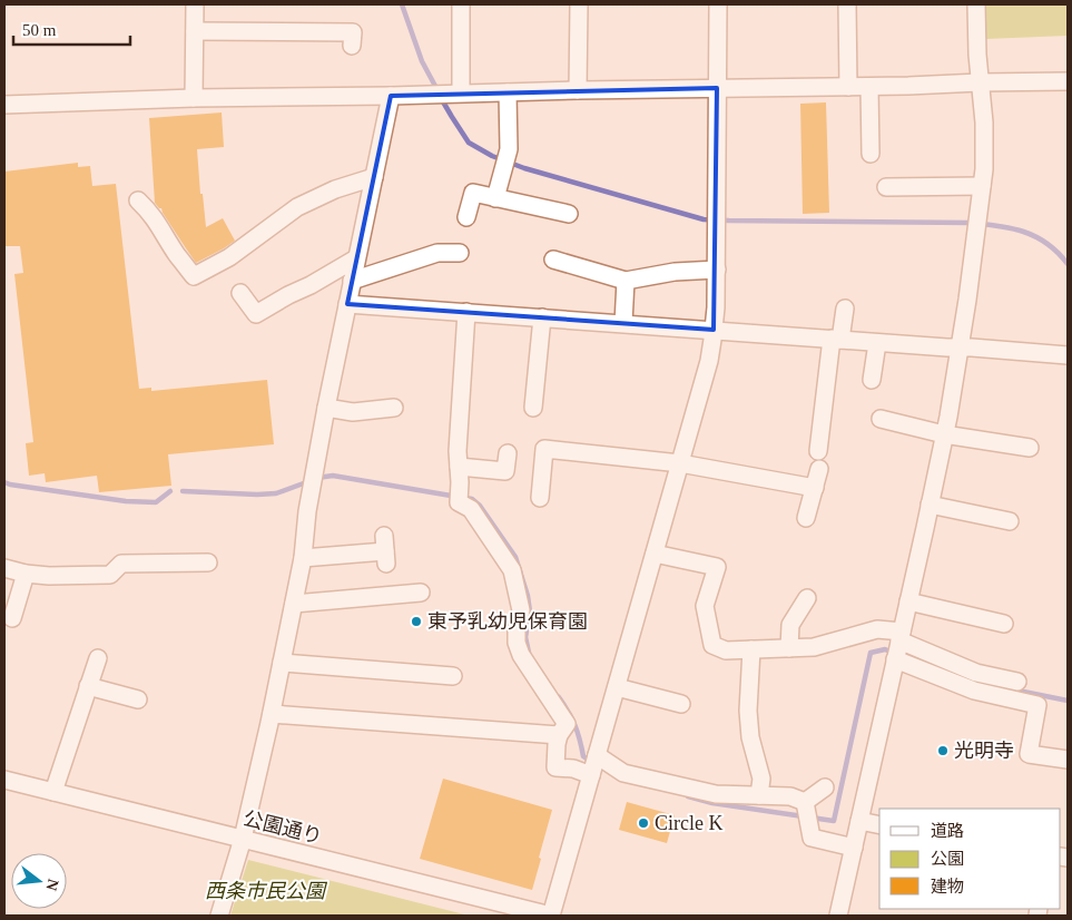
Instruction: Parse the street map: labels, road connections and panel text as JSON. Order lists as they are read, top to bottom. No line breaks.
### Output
{"streets":{"street":["公園通り"]},"parks":["西条市民公園"],"places":["東予乳幼児保育園","光明寺","Circle K"],"legend":["道路","公園","建物"],"scale_bar":"50 m","north":"right"}
